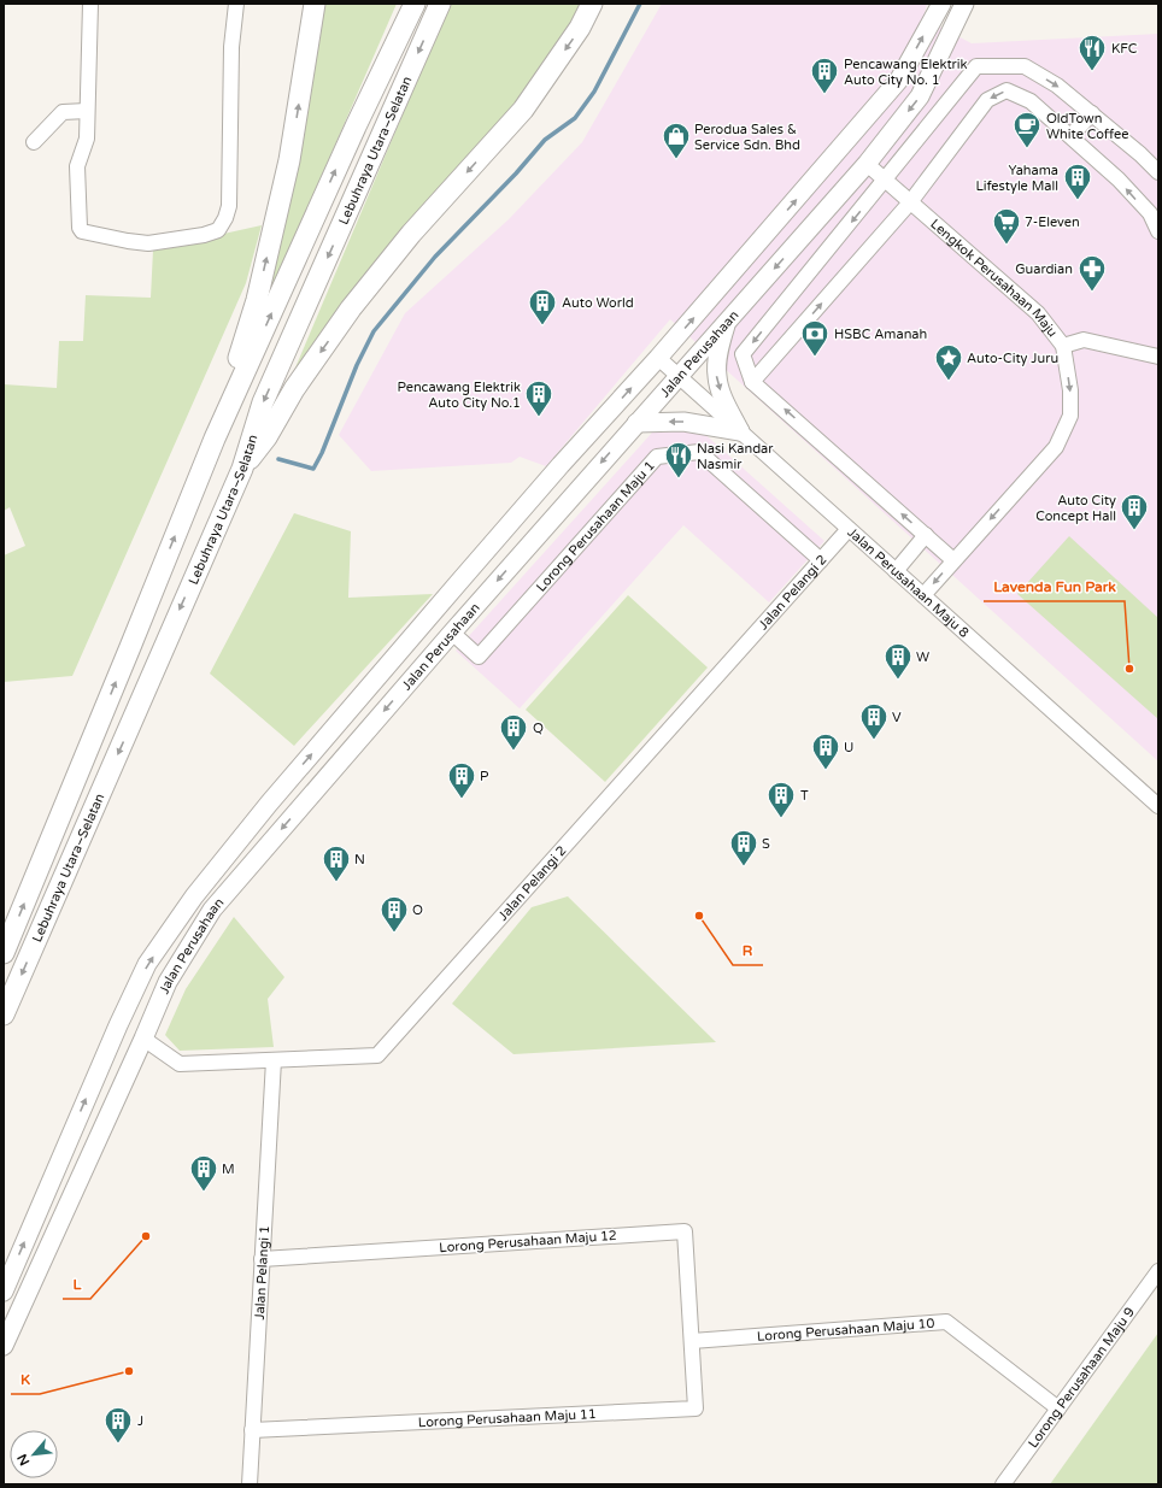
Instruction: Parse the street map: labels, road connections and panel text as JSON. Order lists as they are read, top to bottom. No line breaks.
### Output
{"streets":{"highway":["Lebuhraya Utara–Selatan"],"main road":["Jalan Perusahaan"],"street":["Lengkok Perusahaan Maju","Lorong Perusahaan Maju 1","Jalan Perusahaan Maju 8","Jalan Pelangi 2","Lorong Perusahaan Maju 12","Jalan Pelangi 1","Lorong Perusahaan Maju 10","Lorong Perusahaan Maju 9","Lorong Perusahaan Maju 11"]},"crossings":[["Lengkok Perusahaan Maju","Jalan Perusahaan"],["Lengkok Perusahaan Maju","Jalan Perusahaan Maju 8"],["Jalan Perusahaan","Lorong Perusahaan Maju 1"],["Jalan Perusahaan","Jalan Perusahaan Maju 8"],["Jalan Perusahaan","Jalan Pelangi 2"],["Lorong Perusahaan Maju 1","Jalan Pelangi 2"],["Jalan Perusahaan Maju 8","Jalan Pelangi 2"],["Jalan Pelangi 2","Jalan Pelangi 1"],["Lorong Perusahaan Maju 12","Jalan Pelangi 1"],["Lorong Perusahaan Maju 12","Lorong Perusahaan Maju 10"],["Lorong Perusahaan Maju 12","Lorong Perusahaan Maju 11"],["Jalan Pelangi 1","Lorong Perusahaan Maju 11"],["Lorong Perusahaan Maju 10","Lorong Perusahaan Maju 9"],["Lorong Perusahaan Maju 10","Lorong Perusahaan Maju 11"]],"one_way":["Lengkok Perusahaan Maju"],"places":{"restaurant":["KFC","Nasi Kandar Nasmir"],"building":["Pencawang Elektrik Auto City No. 1","Yahama Lifestyle Mall","Auto World","Pencawang Elektrik Auto City No.1","Auto City Concept Hall","W","V","Q","U","P","T","S","N","O","M","J"],"cafe":["OldTown White Coffee"],"shop":["Perodua Sales & Service Sdn. Bhd"],"supermarket":["7-Eleven"],"pharmacy":["Guardian"],"bank":["HSBC Amanah"],"place":["Auto-City Juru"],"other":["Lavenda Fun Park","R","L","K"]},"north":"bottom left"}
